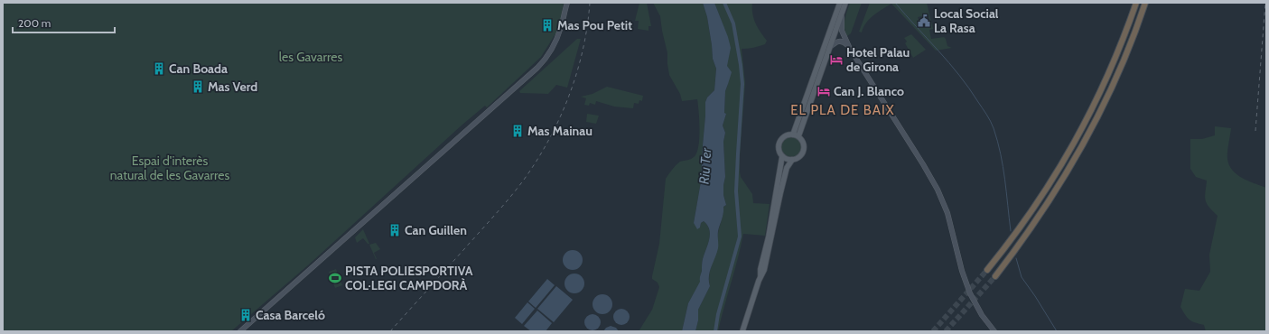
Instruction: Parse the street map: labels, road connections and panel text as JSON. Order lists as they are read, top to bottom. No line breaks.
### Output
{"districts":["EL PLA DE BAIX"],"water":["Riu Ter"],"parks":["les Gavarres","Espai d'interès natural de les Gavarres"],"places":{"public building":["Local Social La Rasa"],"building":["Mas Pou Petit","Can Boada","Mas Verd","Mas Mainau","Can Guillen","Casa Barceló"],"hotel":["Hotel Palau de Girona","Can J. Blanco"],"sports":["PISTA POLIESPORTIVA COL·LEGI CAMPDORÀ"]},"scale_bar":"200 m"}
